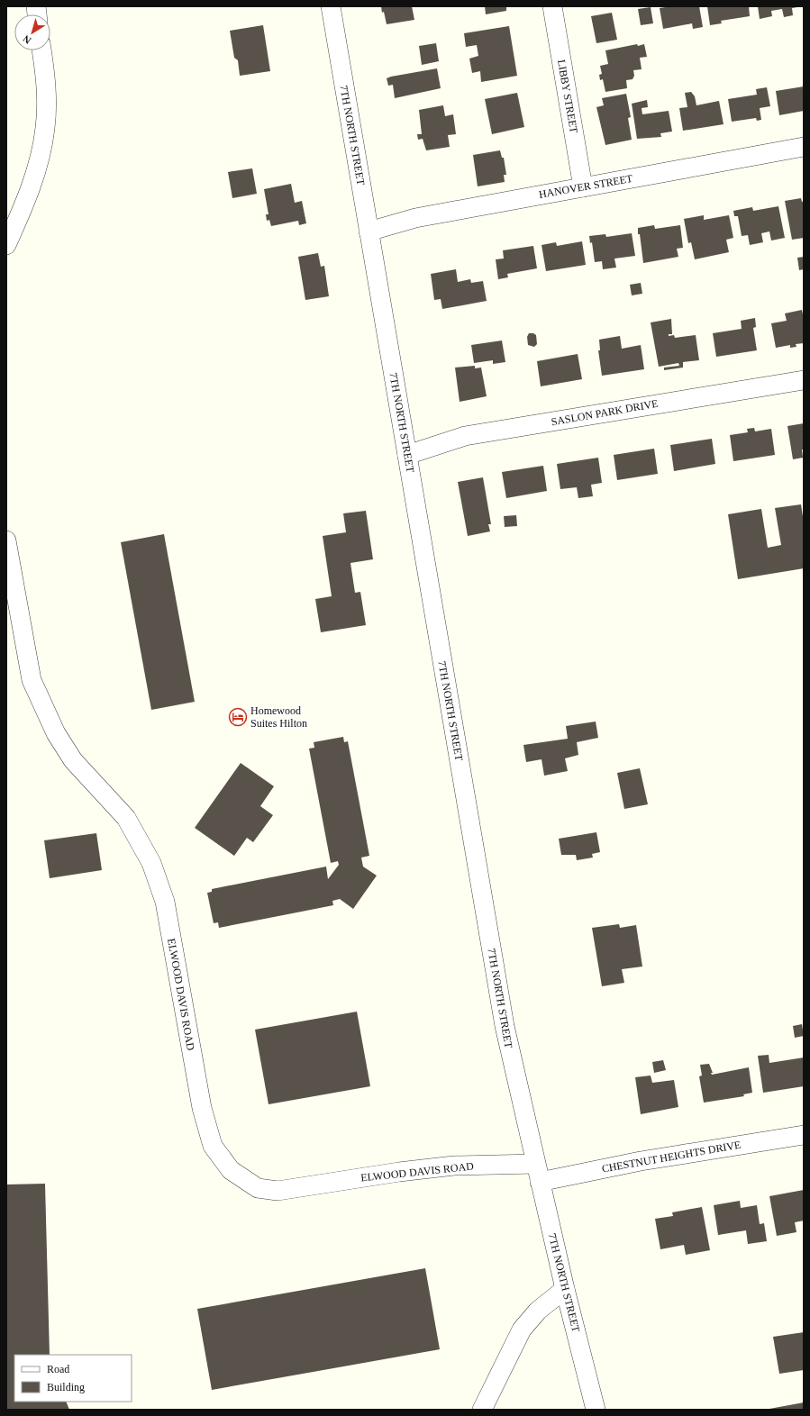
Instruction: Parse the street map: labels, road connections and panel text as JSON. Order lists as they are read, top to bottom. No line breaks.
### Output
{"streets":{"street":["LIBBY STREET","7TH NORTH STREET","HANOVER STREET","SASLON PARK DRIVE","ELWOOD DAVIS ROAD","CHESTNUT HEIGHTS DRIVE"]},"crossings":[["LIBBY STREET","HANOVER STREET"],["7TH NORTH STREET","HANOVER STREET"],["7TH NORTH STREET","SASLON PARK DRIVE"],["7TH NORTH STREET","ELWOOD DAVIS ROAD"],["7TH NORTH STREET","CHESTNUT HEIGHTS DRIVE"]],"places":{"hotel":["Homewood Suites Hilton"]},"legend":["Road","Building"],"north":"bottom left"}
